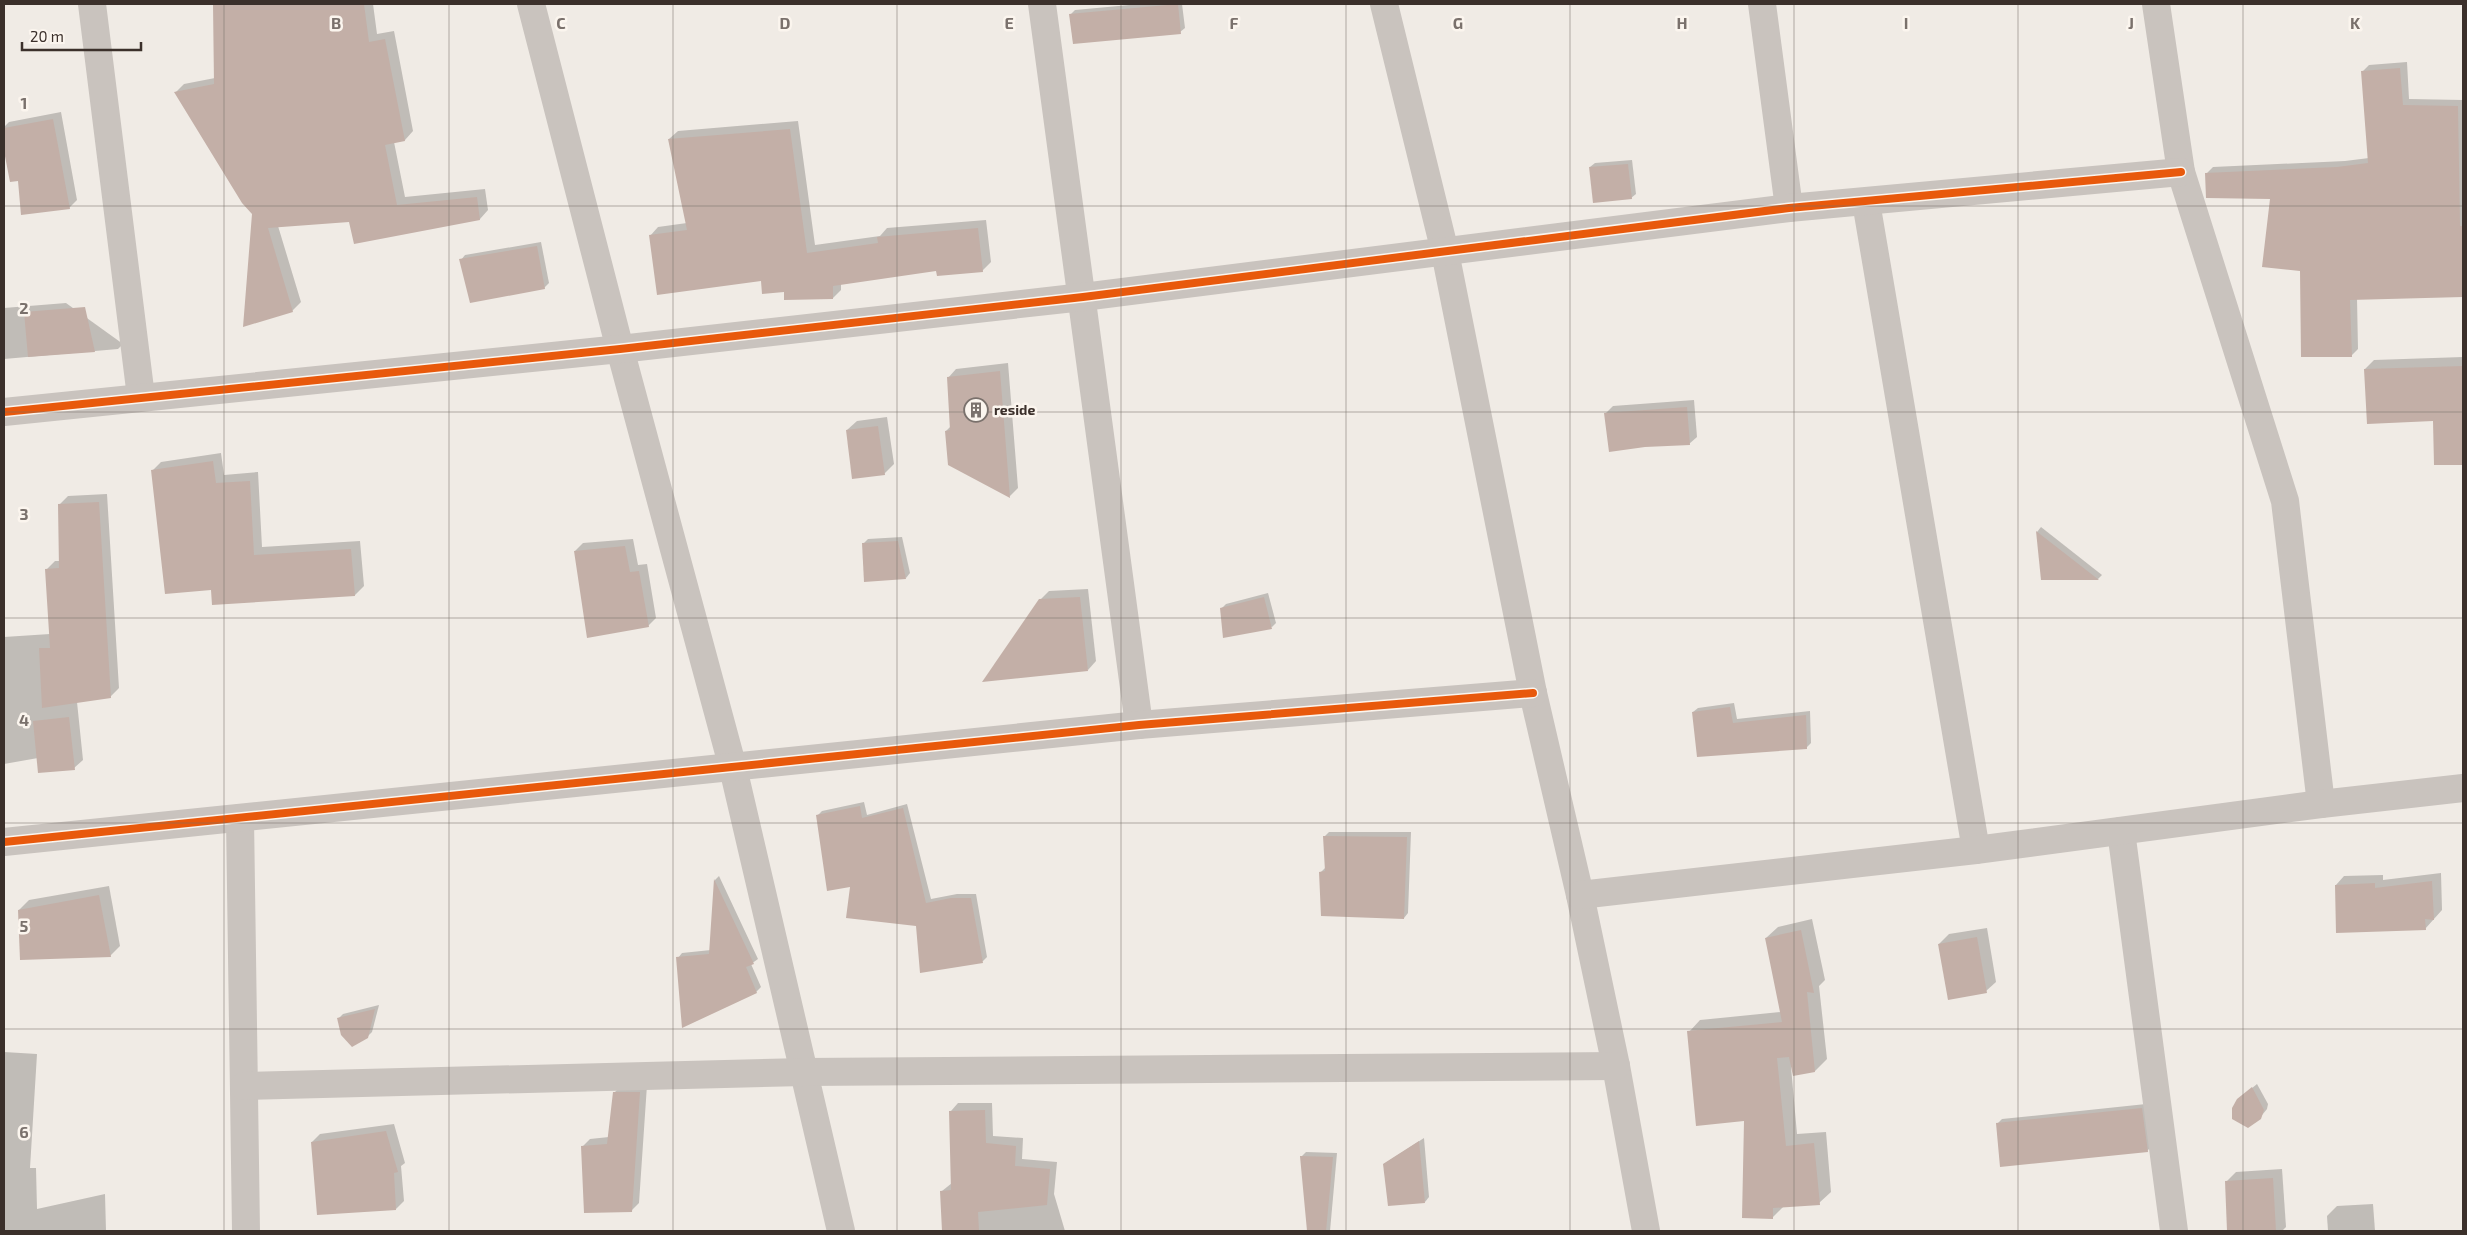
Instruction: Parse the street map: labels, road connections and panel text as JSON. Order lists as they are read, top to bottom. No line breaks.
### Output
{"places":{"building":["reside"]},"scale_bar":"20 m","grid":{"columns":["B","C","D","E","F","G","H","I","J","K"],"rows":["1","2","3","4","5","6"]}}
